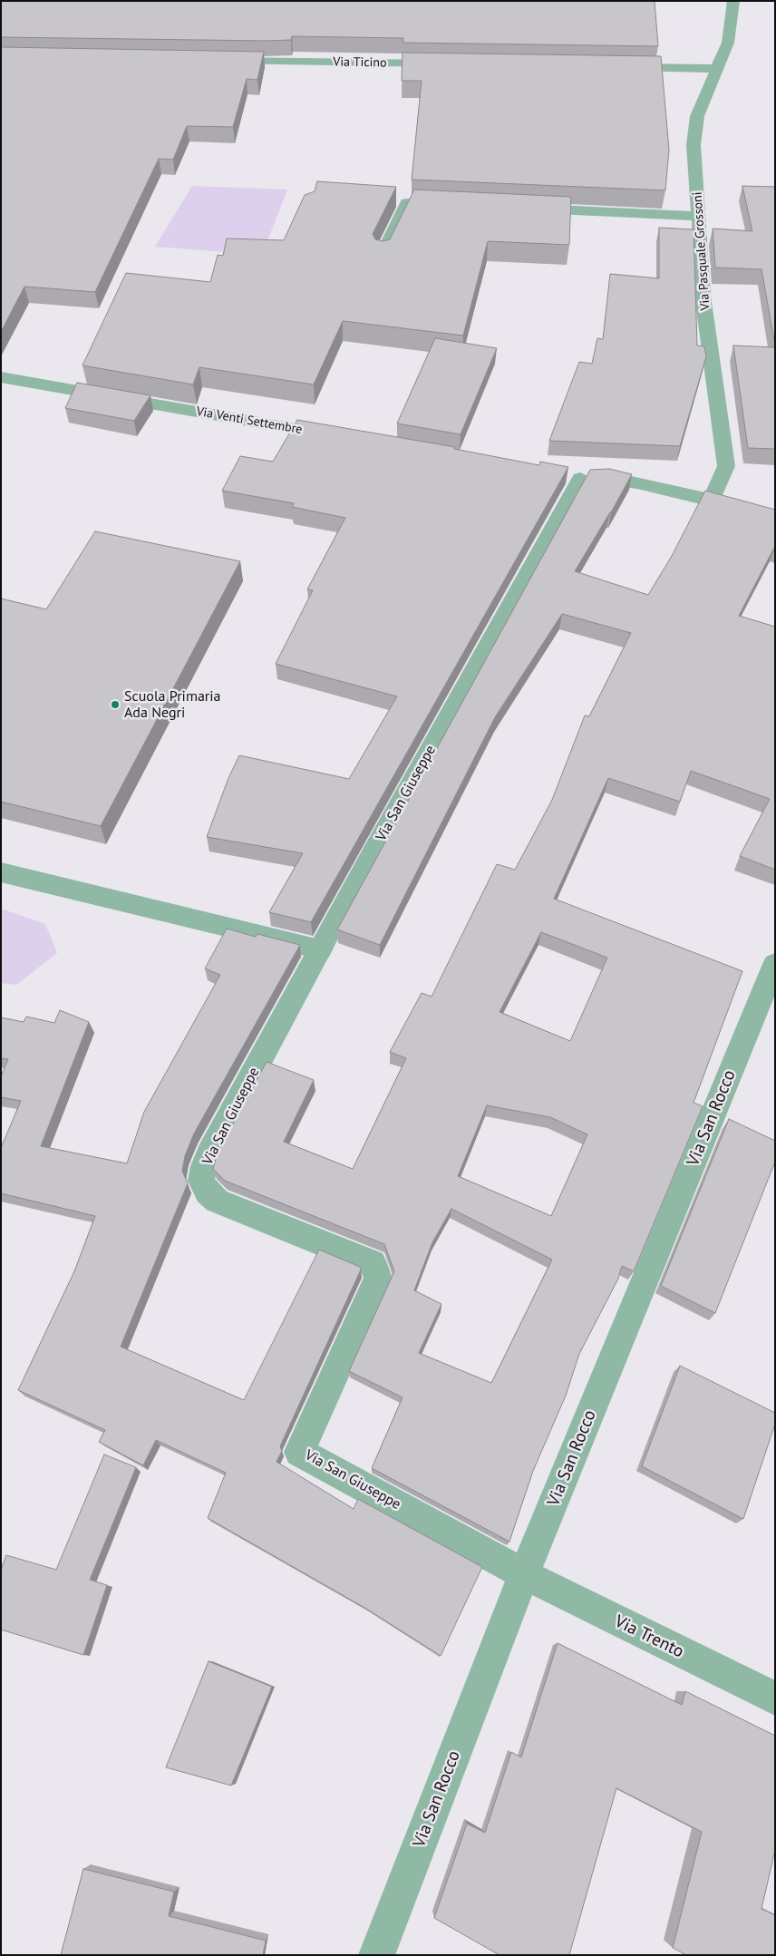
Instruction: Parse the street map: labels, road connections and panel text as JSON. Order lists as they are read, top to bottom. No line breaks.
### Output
{"streets":{"street":["Via Ticino","Via Pasquale Grossoni","Via Venti Settembre","Via San Giuseppe","Via San Rocco","Via Trento"]},"crossings":[["Via Pasquale Grossoni","Via San Giuseppe"],["Via San Giuseppe","Via San Rocco"],["Via San Giuseppe","Via Trento"],["Via San Rocco","Via Trento"]],"places":["Scuola Primaria Ada Negri"]}
